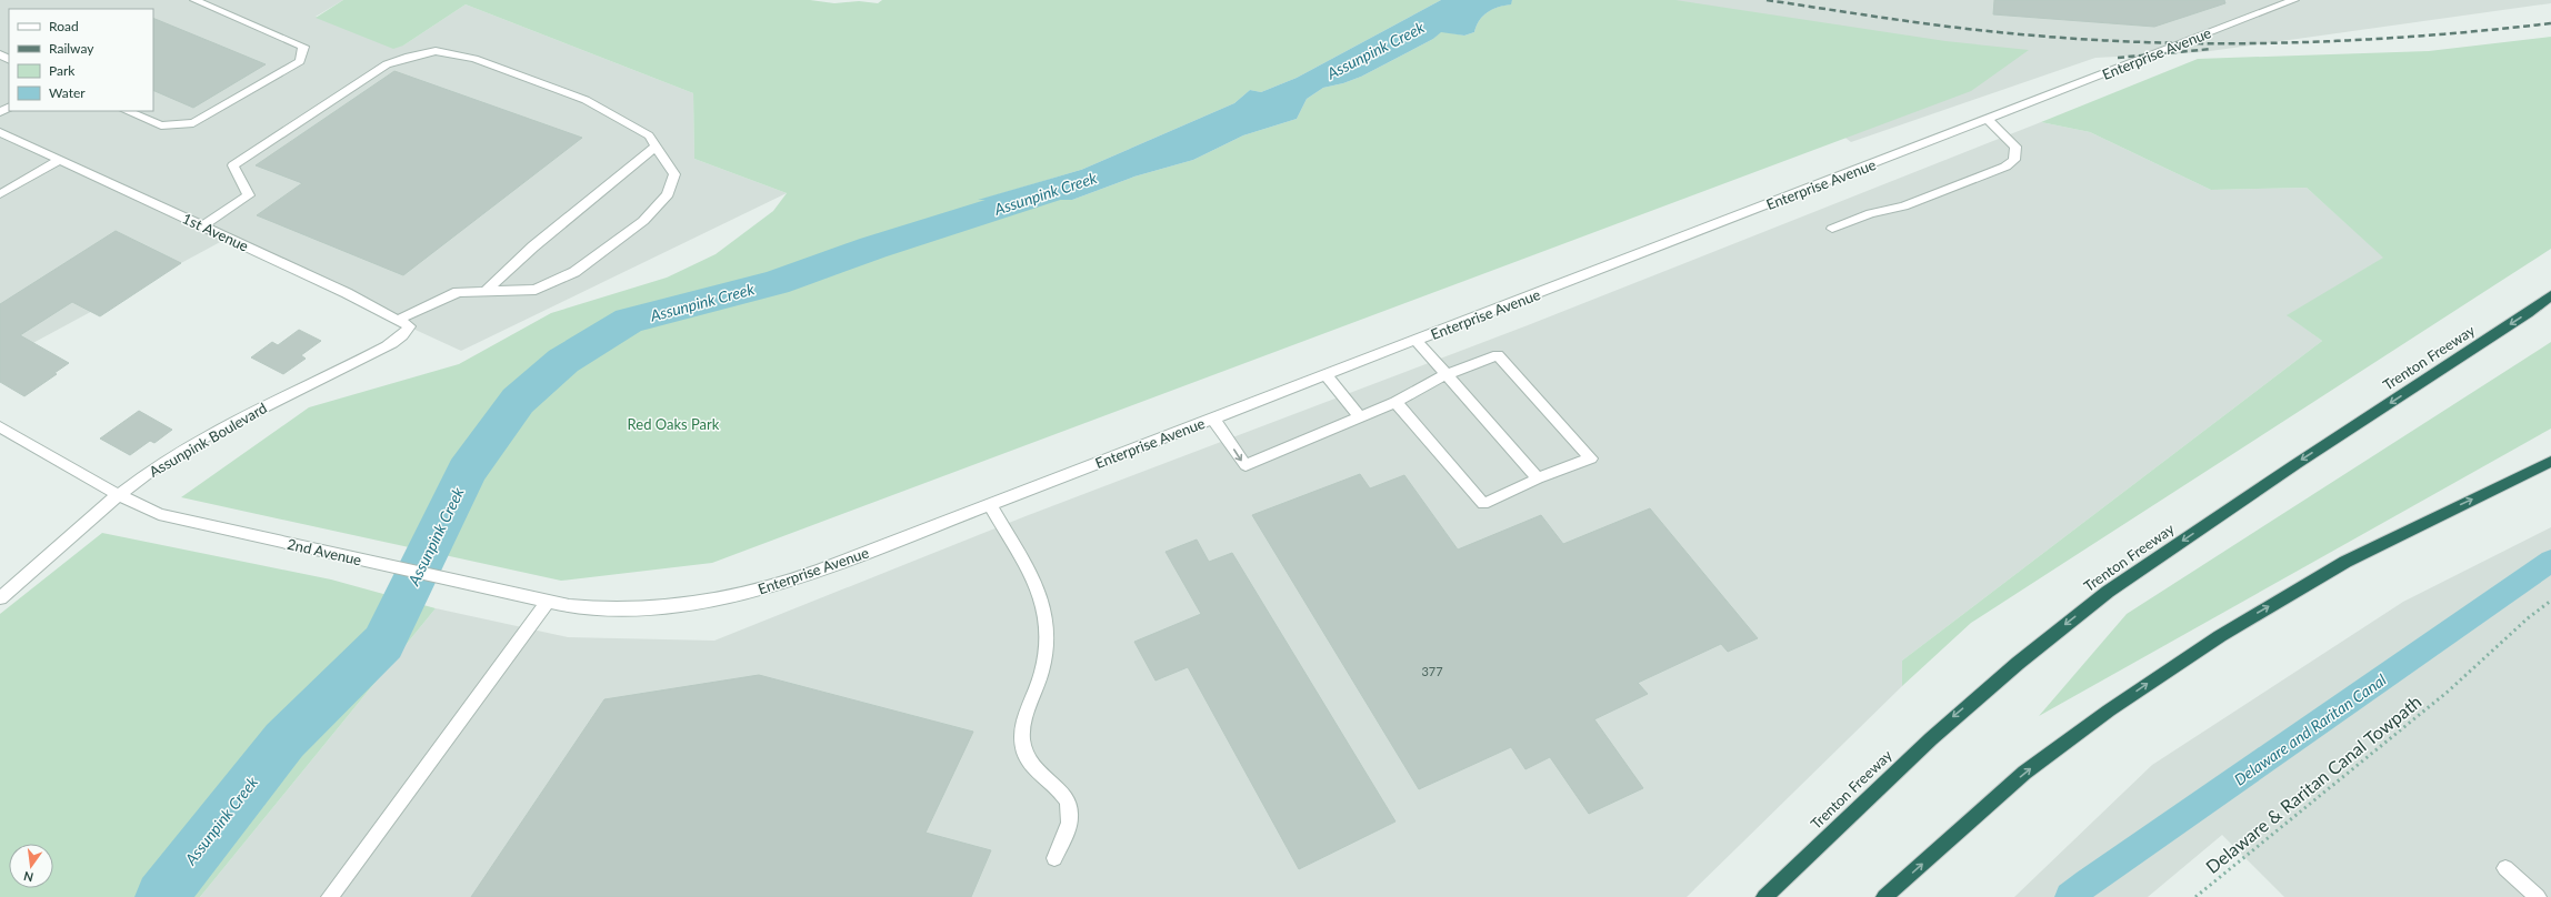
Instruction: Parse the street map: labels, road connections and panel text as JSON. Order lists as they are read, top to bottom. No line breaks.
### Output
{"streets":{"highway":["Trenton Freeway"],"street":["Enterprise Avenue","1st Avenue","Assunpink Boulevard","2nd Avenue"],"path":["Delaware & Raritan Canal Towpath"]},"crossings":[["Enterprise Avenue","2nd Avenue"],["1st Avenue","Assunpink Boulevard"],["Assunpink Boulevard","2nd Avenue"]],"water":["Assunpink Creek","Delaware and Raritan Canal"],"parks":["Red Oaks Park"],"house_numbers":["377"],"legend":["Road","Railway","Park","Water"],"north":"bottom"}
